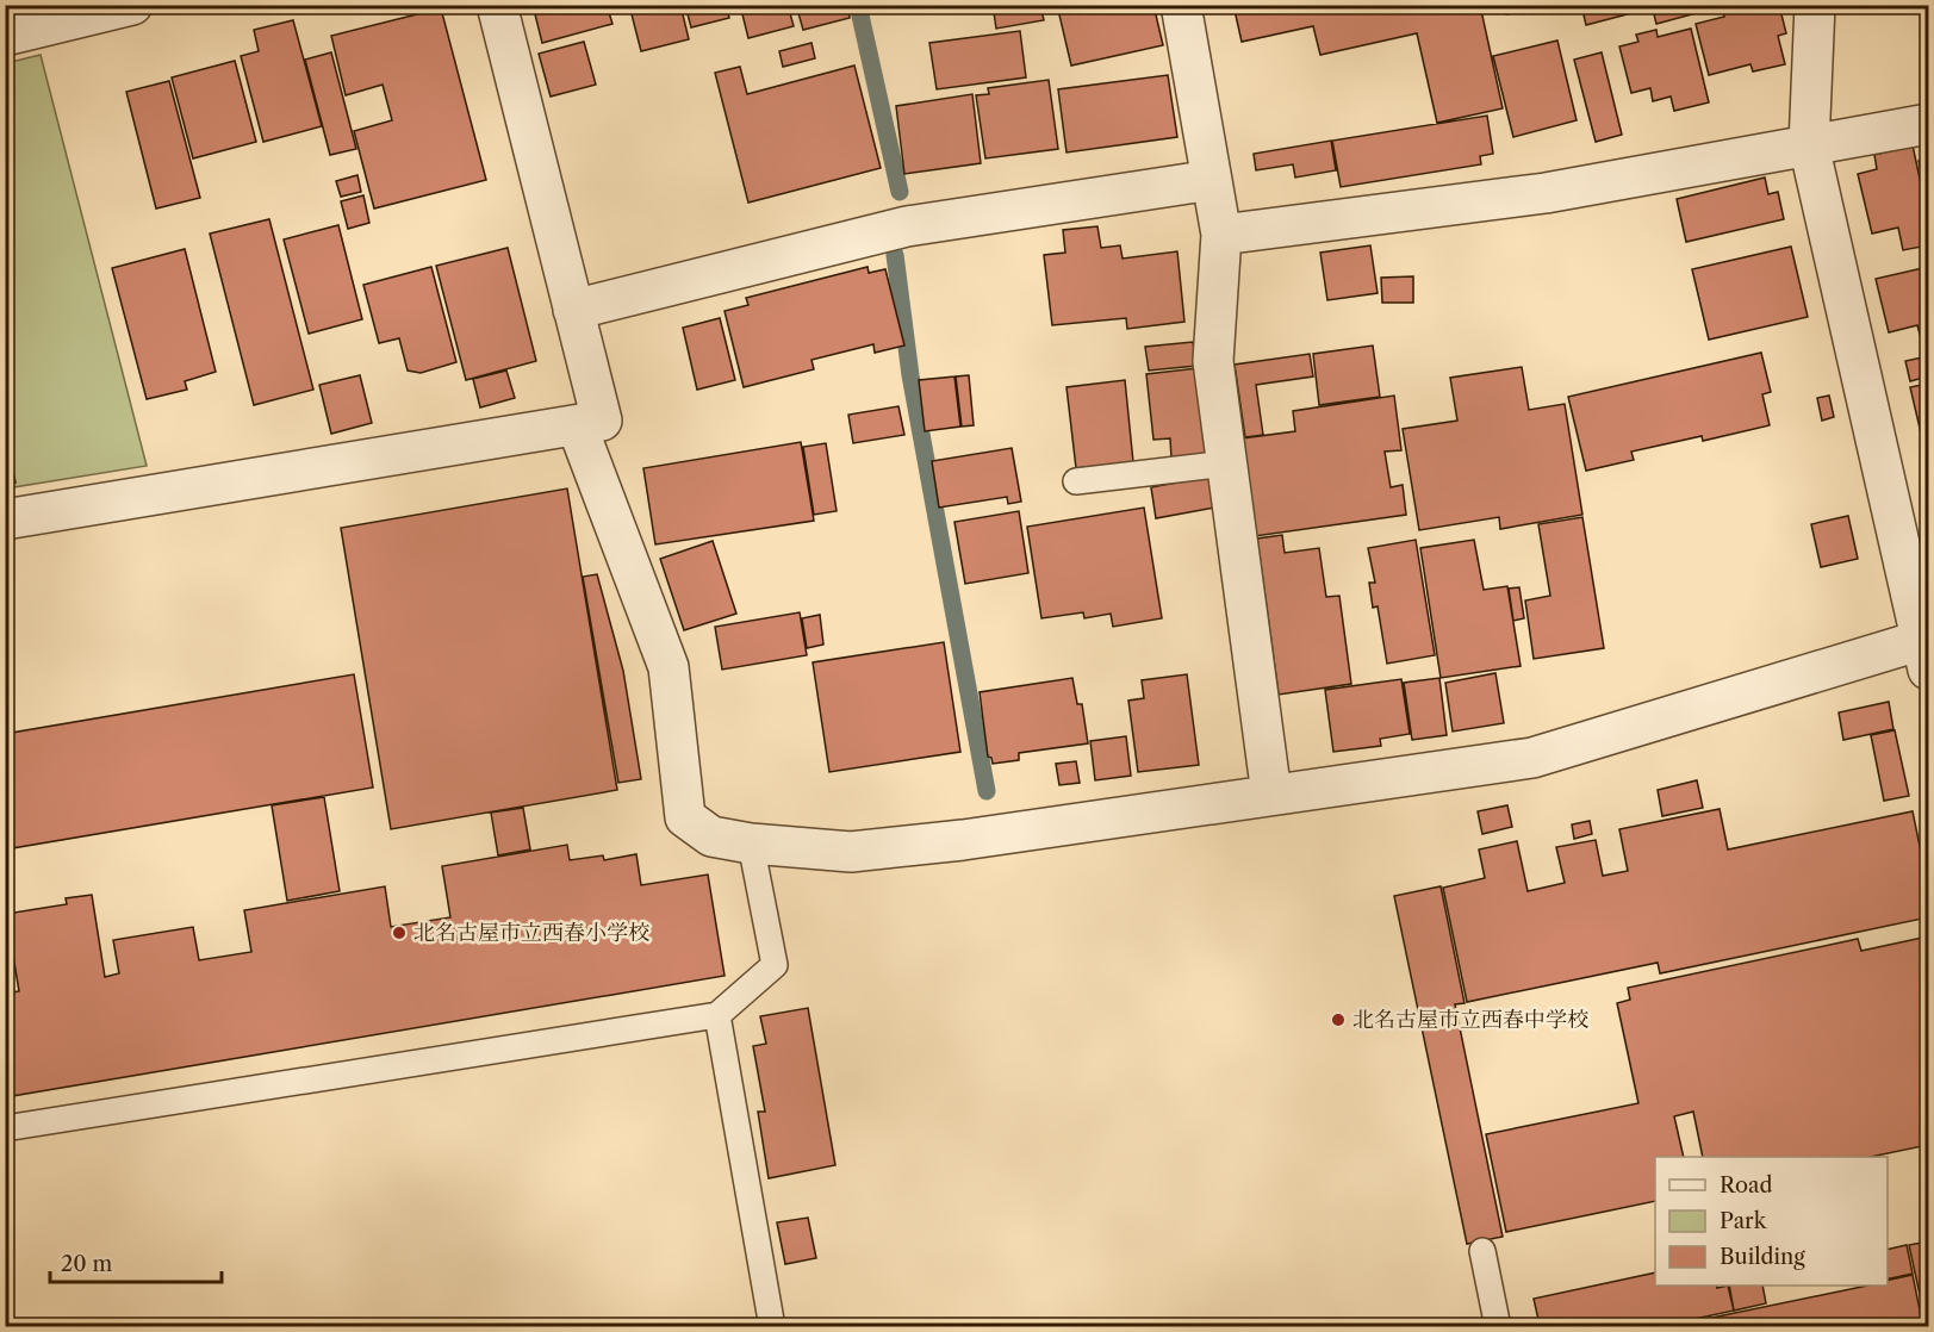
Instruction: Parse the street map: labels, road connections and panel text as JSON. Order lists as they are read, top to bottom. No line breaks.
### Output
{"places":["北名古屋市立西春小学校","北名古屋市立西春中学校"],"legend":["Road","Park","Building"],"scale_bar":"20 m"}
